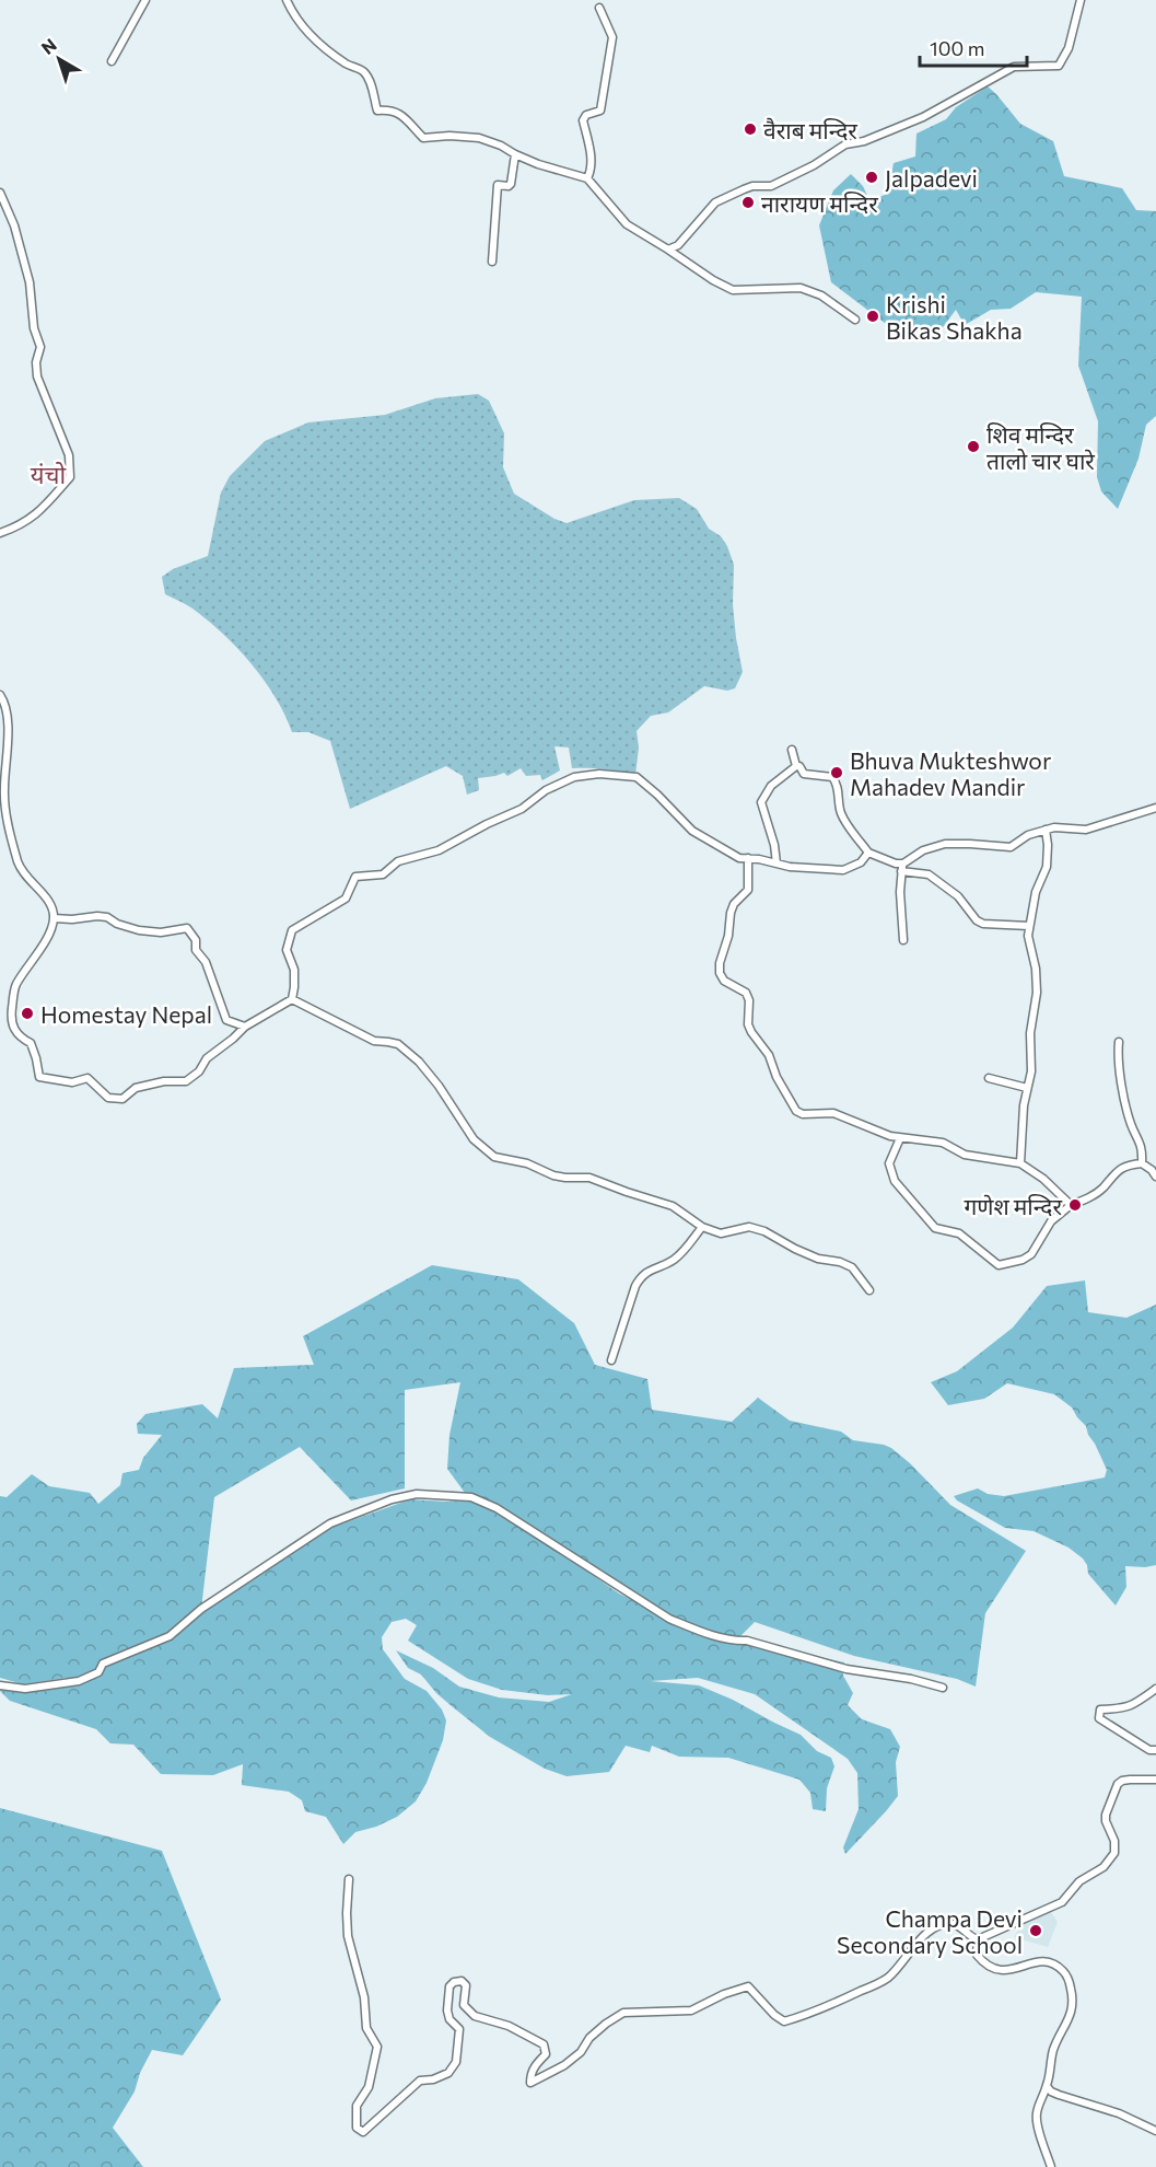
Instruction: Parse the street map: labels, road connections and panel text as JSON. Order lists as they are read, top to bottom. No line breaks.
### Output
{"districts":["यंचो"],"places":["वैराब मन्दिर","Jalpadevi","नारायण मन्दिर","Krishi Bikas Shakha","शिव मन्दिर तालो चार घारे","Bhuva Mukteshwor Mahadev Mandir","Homestay Nepal","गणेश मन्दिर","Champa Devi Secondary School"],"scale_bar":"100 m","north":"top left"}
